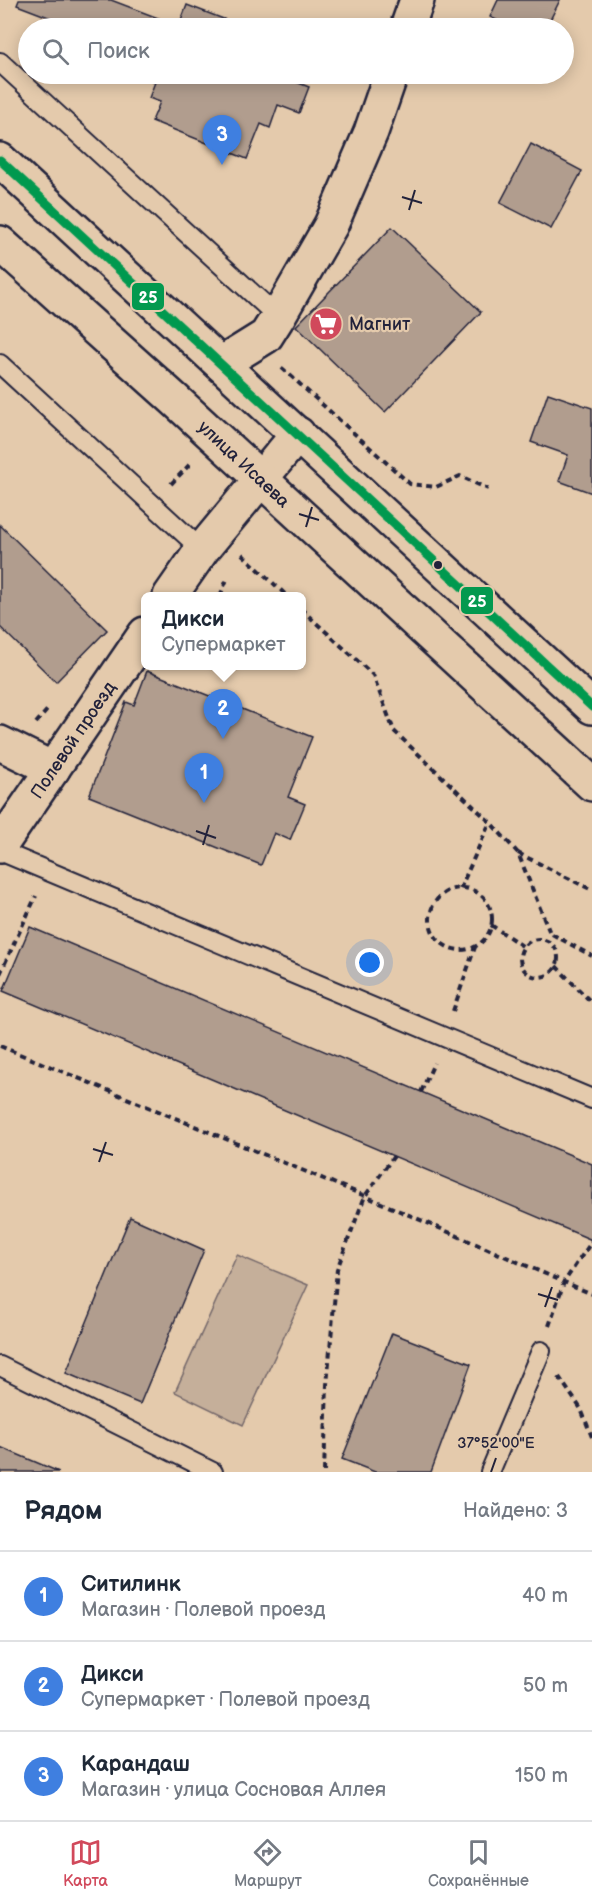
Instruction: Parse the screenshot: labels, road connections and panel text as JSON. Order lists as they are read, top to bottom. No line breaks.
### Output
{"streets":{"main road":["улица Исаева","Полевой проезд"]},"places":{"supermarket":["Магнит"]},"lines":["transit line 25"],"page":{"search":"Поиск","pins":["3","2","1"],"popup":["Дикси","Супермаркет"],"heading":["Рядом","Найдено: 3"],"list":[{"mark":"1","name":"Ситилинк","note":"Магазин · Полевой проезд","value":"40 m"},{"mark":"2","name":"Дикси","note":"Супермаркет · Полевой проезд","value":"50 m"},{"mark":"3","name":"Карандаш","note":"Магазин · улица Сосновая Аллея","value":"150 m"}],"nav":["Карта","Маршрут","Сохранённые"]},"coordinates":["37°52'00\"E"]}
